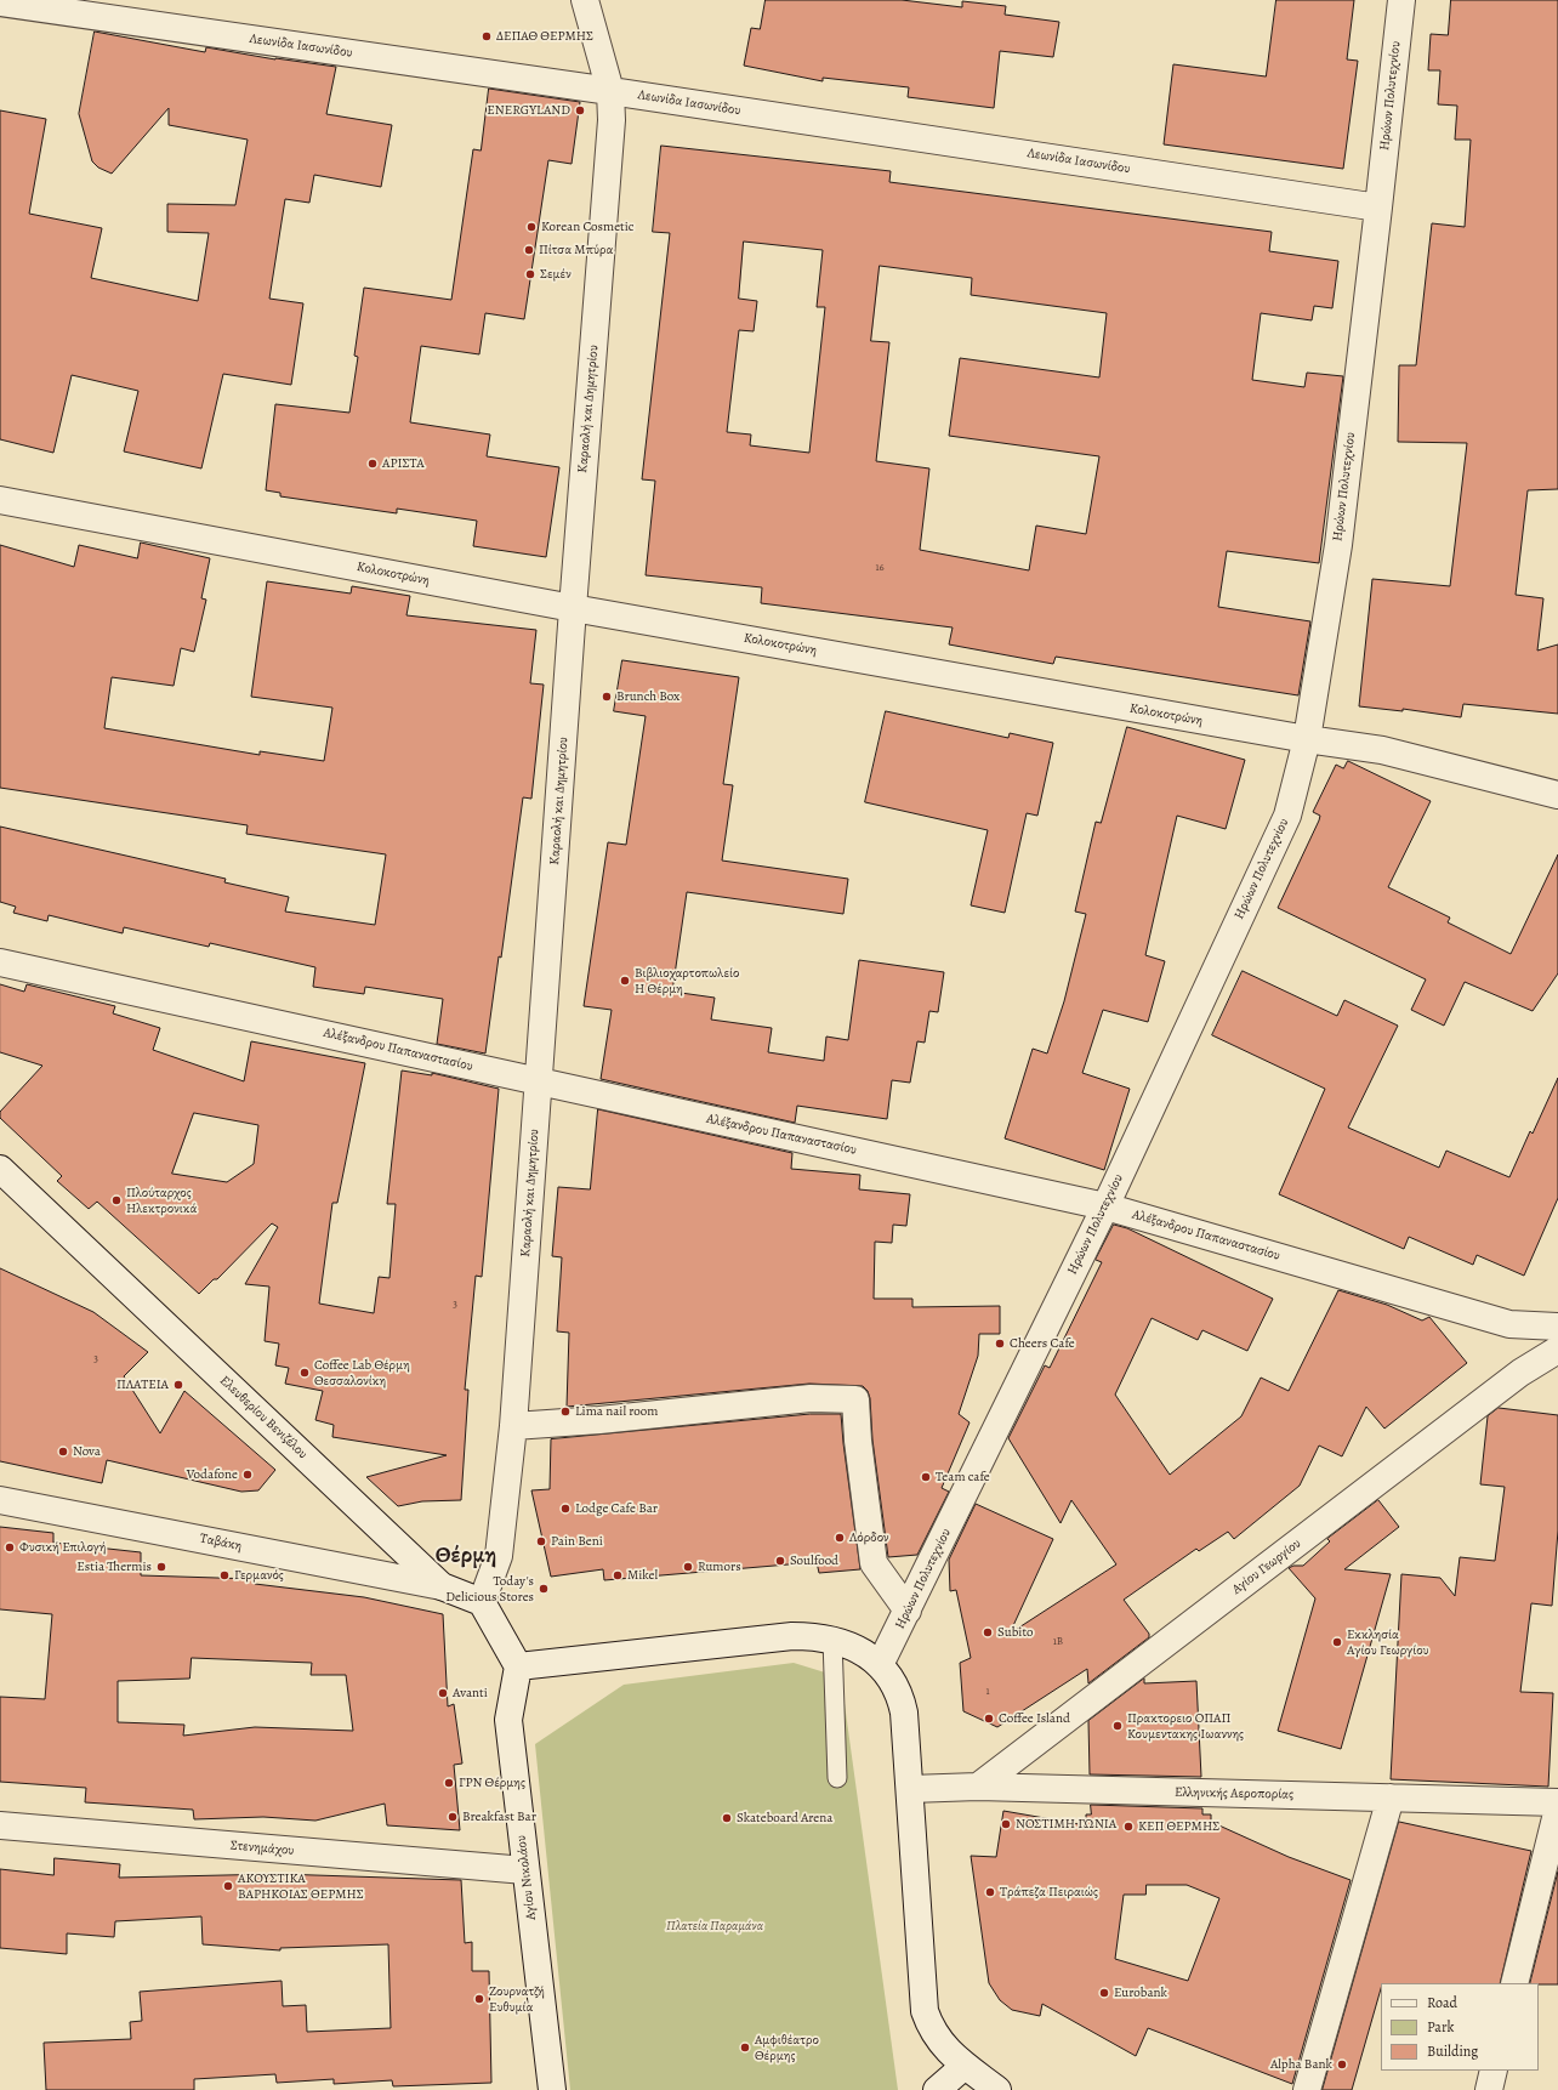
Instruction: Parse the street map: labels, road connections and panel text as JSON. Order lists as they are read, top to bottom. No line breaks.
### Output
{"streets":{"street":["Λεωνίδα Ιασωνίδου","Ηρώων Πολυτεχνίου","Καραολή και Δημητρίου","Κολοκοτρώνη","Αλέξανδρου Παπαναστασίου","Ελευθερίου Βενιζέλου","Ταβάκη","Αγίου Γεωργίου","Ελληνικής Αεροπορίας","Στενημάχου","Αγίου Νικολάου"]},"crossings":[["Λεωνίδα Ιασωνίδου","Ηρώων Πολυτεχνίου"],["Λεωνίδα Ιασωνίδου","Καραολή και Δημητρίου"],["Ηρώων Πολυτεχνίου","Κολοκοτρώνη"],["Ηρώων Πολυτεχνίου","Αλέξανδρου Παπαναστασίου"],["Καραολή και Δημητρίου","Κολοκοτρώνη"],["Καραολή και Δημητρίου","Αλέξανδρου Παπαναστασίου"],["Καραολή και Δημητρίου","Ελευθερίου Βενιζέλου"],["Ελευθερίου Βενιζέλου","Ταβάκη"],["Αγίου Γεωργίου","Ελληνικής Αεροπορίας"],["Στενημάχου","Αγίου Νικολάου"]],"districts":["Θέρμη"],"parks":["Πλατεία Παραμάνα"],"places":["ΔΕΠΑΘ ΘΕΡΜΗΣ","ENERGYLAND","Korean Cosmetic","Πίτσα Μπύρα","Σεμέν","ΑΡΙΣΤΑ","Brunch Box","Βιβλιοχαρτοπωλείο Η Θέρμη","Πλούταρχος Ηλεκτρονικά","Cheers Cafe","Coffee Lab Θέρμη Θεσσαλονίκη","ΠΛΑΤΕΙΑ","Lima nail room","Nova","Vodafone","Team cafe","Lodge Cafe Bar","Λόρδον","Pain Beni","Φυσική Επιλογή","Soulfood","Estia Thermis","Rumors","Γερμανός","Mikel","Today's Delicious Stores","Subito","Εκκλησία Αγίου Γεωργίου","Avanti","Coffee Island","Πρακτορειο ΟΠΑΠ Κουμεντακης Ιωαννης","ΓΡΝ Θέρμης","Breakfast Bar","Skateboard Arena","ΝΟΣΤΙΜΗ ΓΩΝΙΑ","ΚΕΠ ΘΕΡΜΗΣ","ΑΚΟΥΣΤΙΚΑ ΒΑΡΗΚΟΙΑΣ ΘΕΡΜΗΣ","Τράπεζα Πειραιώς","Eurobank","Ζουρνατζή Ευθυμία","Αμφιθέατρο Θέρμης","Alpha Bank"],"house_numbers":["16","3","3","1B","1"],"legend":["Road","Park","Building"]}
